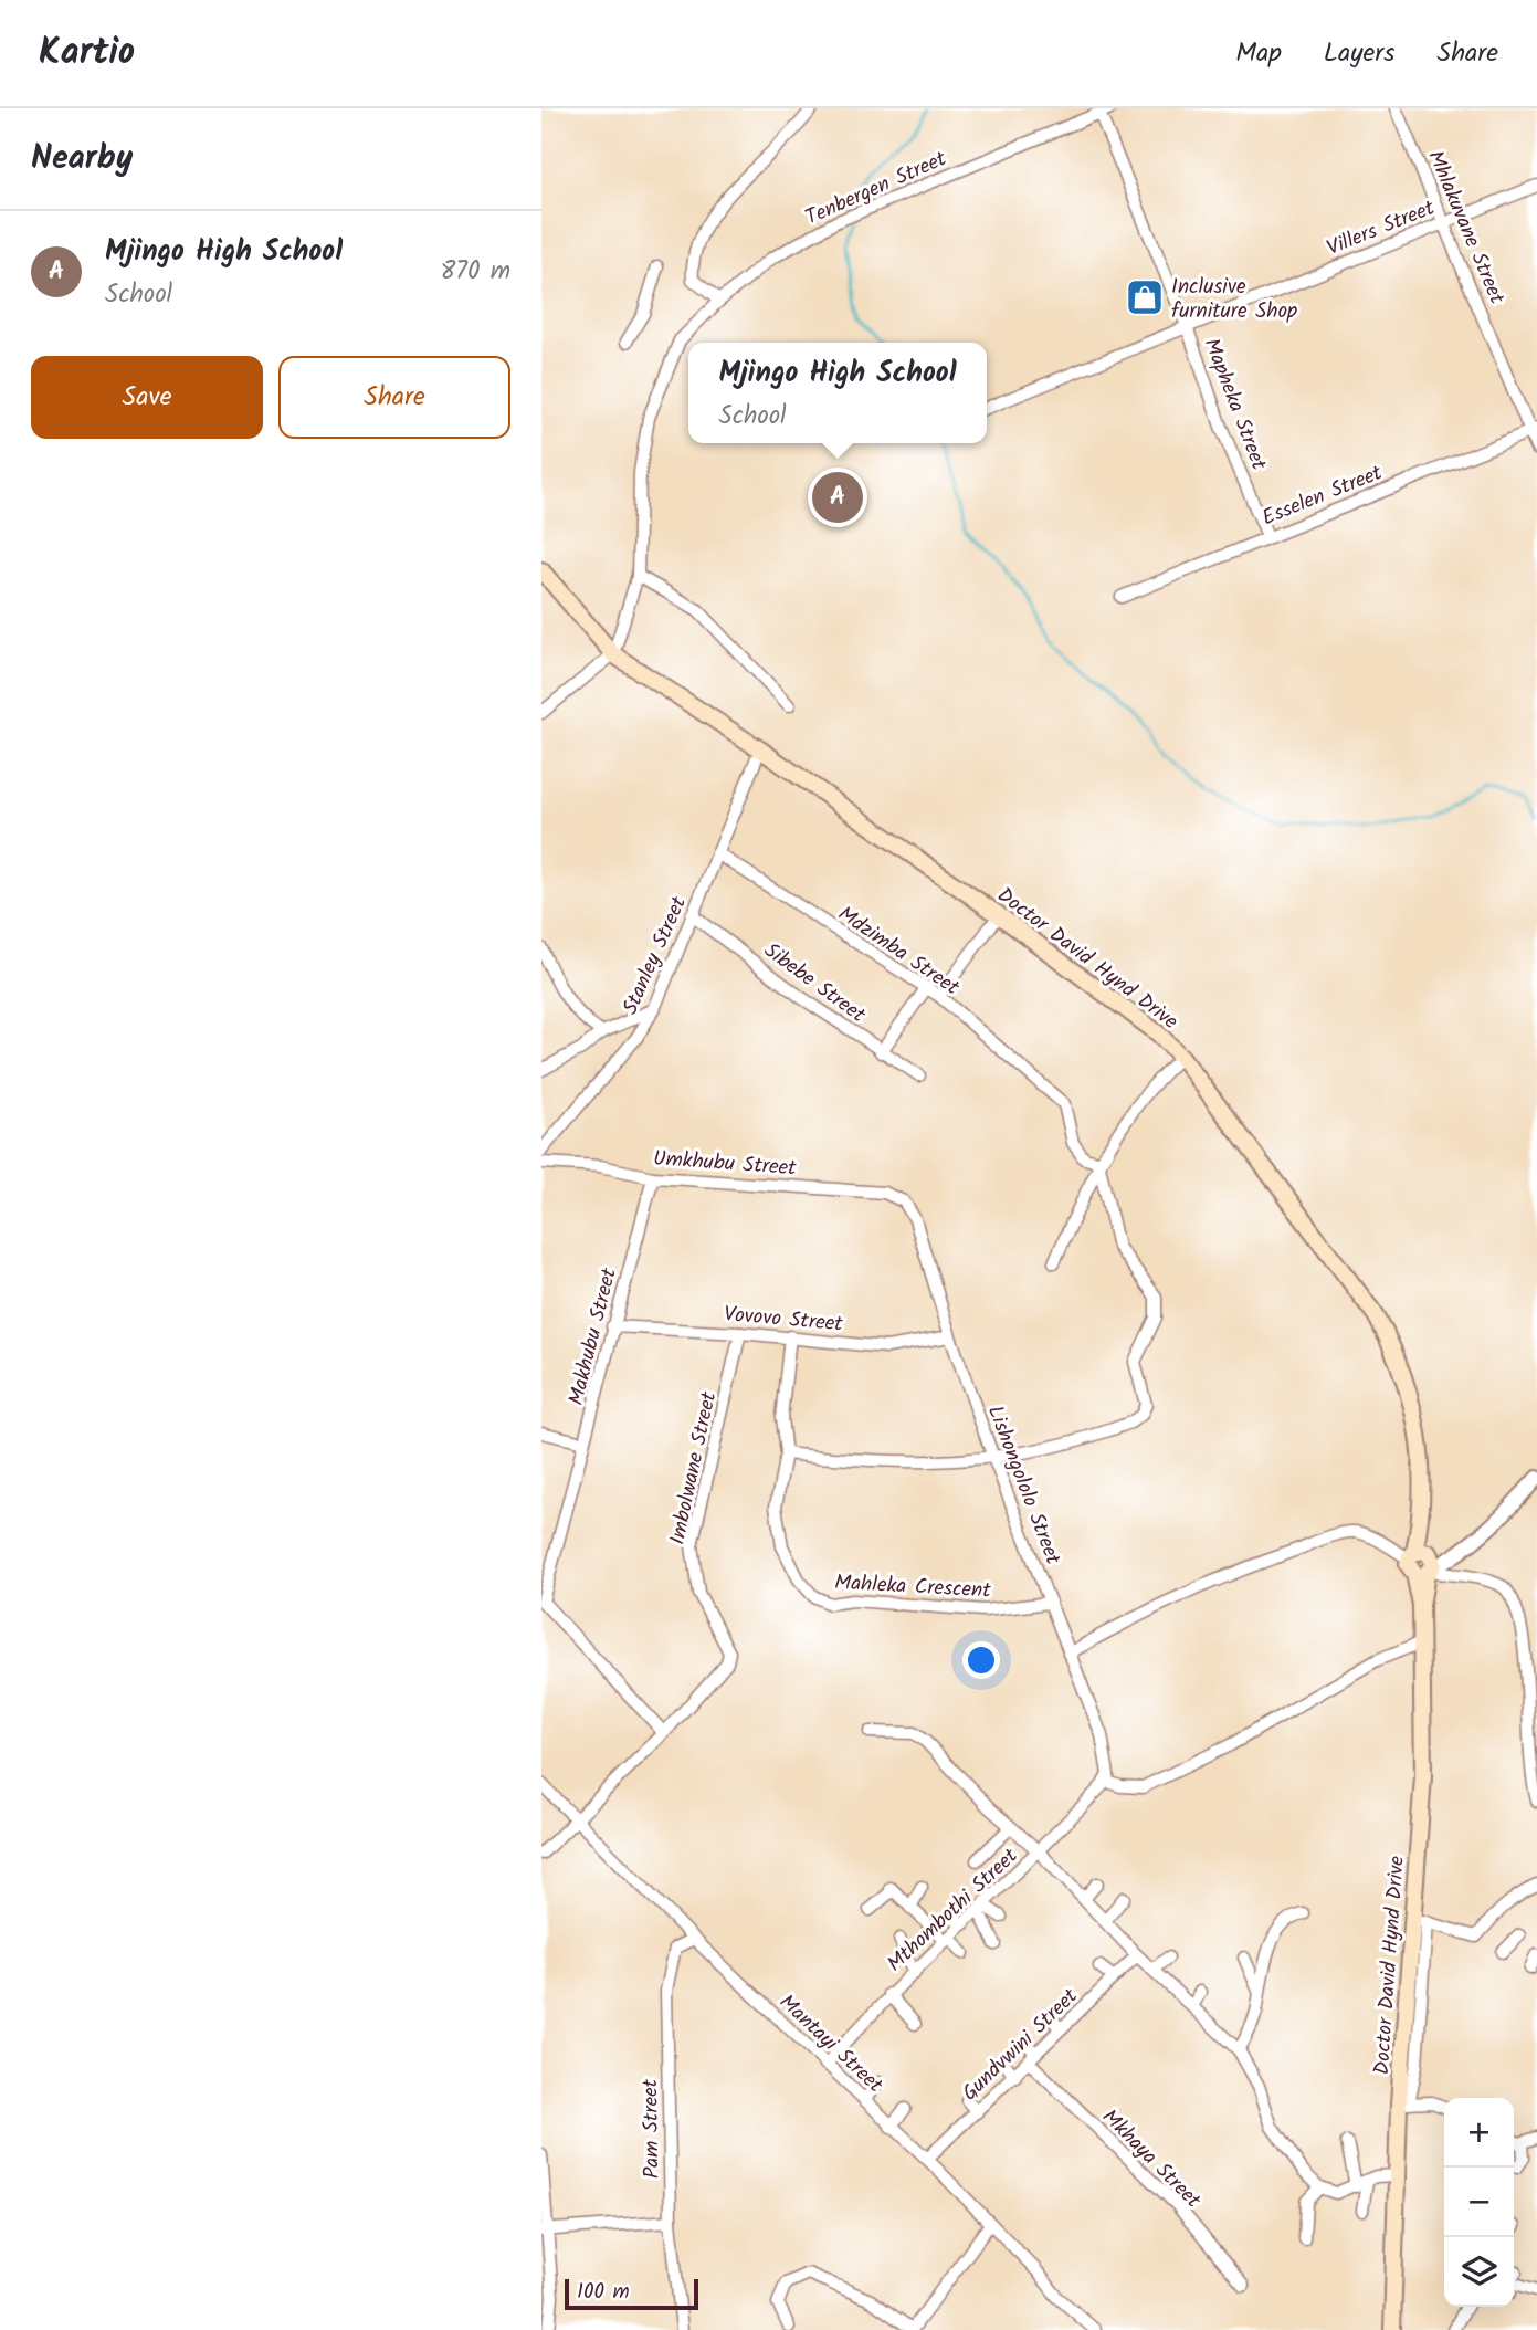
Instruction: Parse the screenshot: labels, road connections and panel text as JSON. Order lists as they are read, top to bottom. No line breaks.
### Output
{"streets":{"main road":["Doctor David Hynd Drive"],"street":["Tenbergen Street","Villers Street","Mhlakuvane Street","Mapheka Street","Esselen Street","Mdzimba Street","Stanley Street","Sibebe Street","Umkhubu Street","Vovovo Street","Makhubu Street","Imbolwane Street","Lishongololo Street","Mahleka Crescent","Mthombothi Street","Mantayi Street","Gundvwini Street","Pam Street","Mkhaya Street"]},"crossings":[["Tenbergen Street","Mapheka Street"],["Tenbergen Street","Doctor David Hynd Drive"],["Villers Street","Mhlakuvane Street"],["Villers Street","Mapheka Street"],["Mhlakuvane Street","Esselen Street"],["Mapheka Street","Esselen Street"],["Mdzimba Street","Stanley Street"],["Stanley Street","Doctor David Hynd Drive"],["Stanley Street","Sibebe Street"],["Umkhubu Street","Makhubu Street"],["Umkhubu Street","Lishongololo Street"],["Vovovo Street","Makhubu Street"],["Vovovo Street","Imbolwane Street"],["Vovovo Street","Lishongololo Street"],["Vovovo Street","Mahleka Crescent"],["Makhubu Street","Imbolwane Street"],["Imbolwane Street","Mantayi Street"],["Lishongololo Street","Mahleka Crescent"],["Lishongololo Street","Mthombothi Street"],["Mthombothi Street","Mantayi Street"],["Mantayi Street","Gundvwini Street"],["Mantayi Street","Pam Street"],["Gundvwini Street","Mkhaya Street"]],"places":{"shop":["Inclusive furniture Shop"]},"scale_bar":"100 m","page":{"header":"Kartio","nav":["Map","Layers","Share"],"heading":"Nearby","list":[{"mark":"A","name":"Mjingo High School","note":"School","value":"870 m"}],"buttons":["Save","Share"],"popup":["Mjingo High School","School"],"pins":"A","map_buttons":["+","−"],"scale":"100 m"}}
